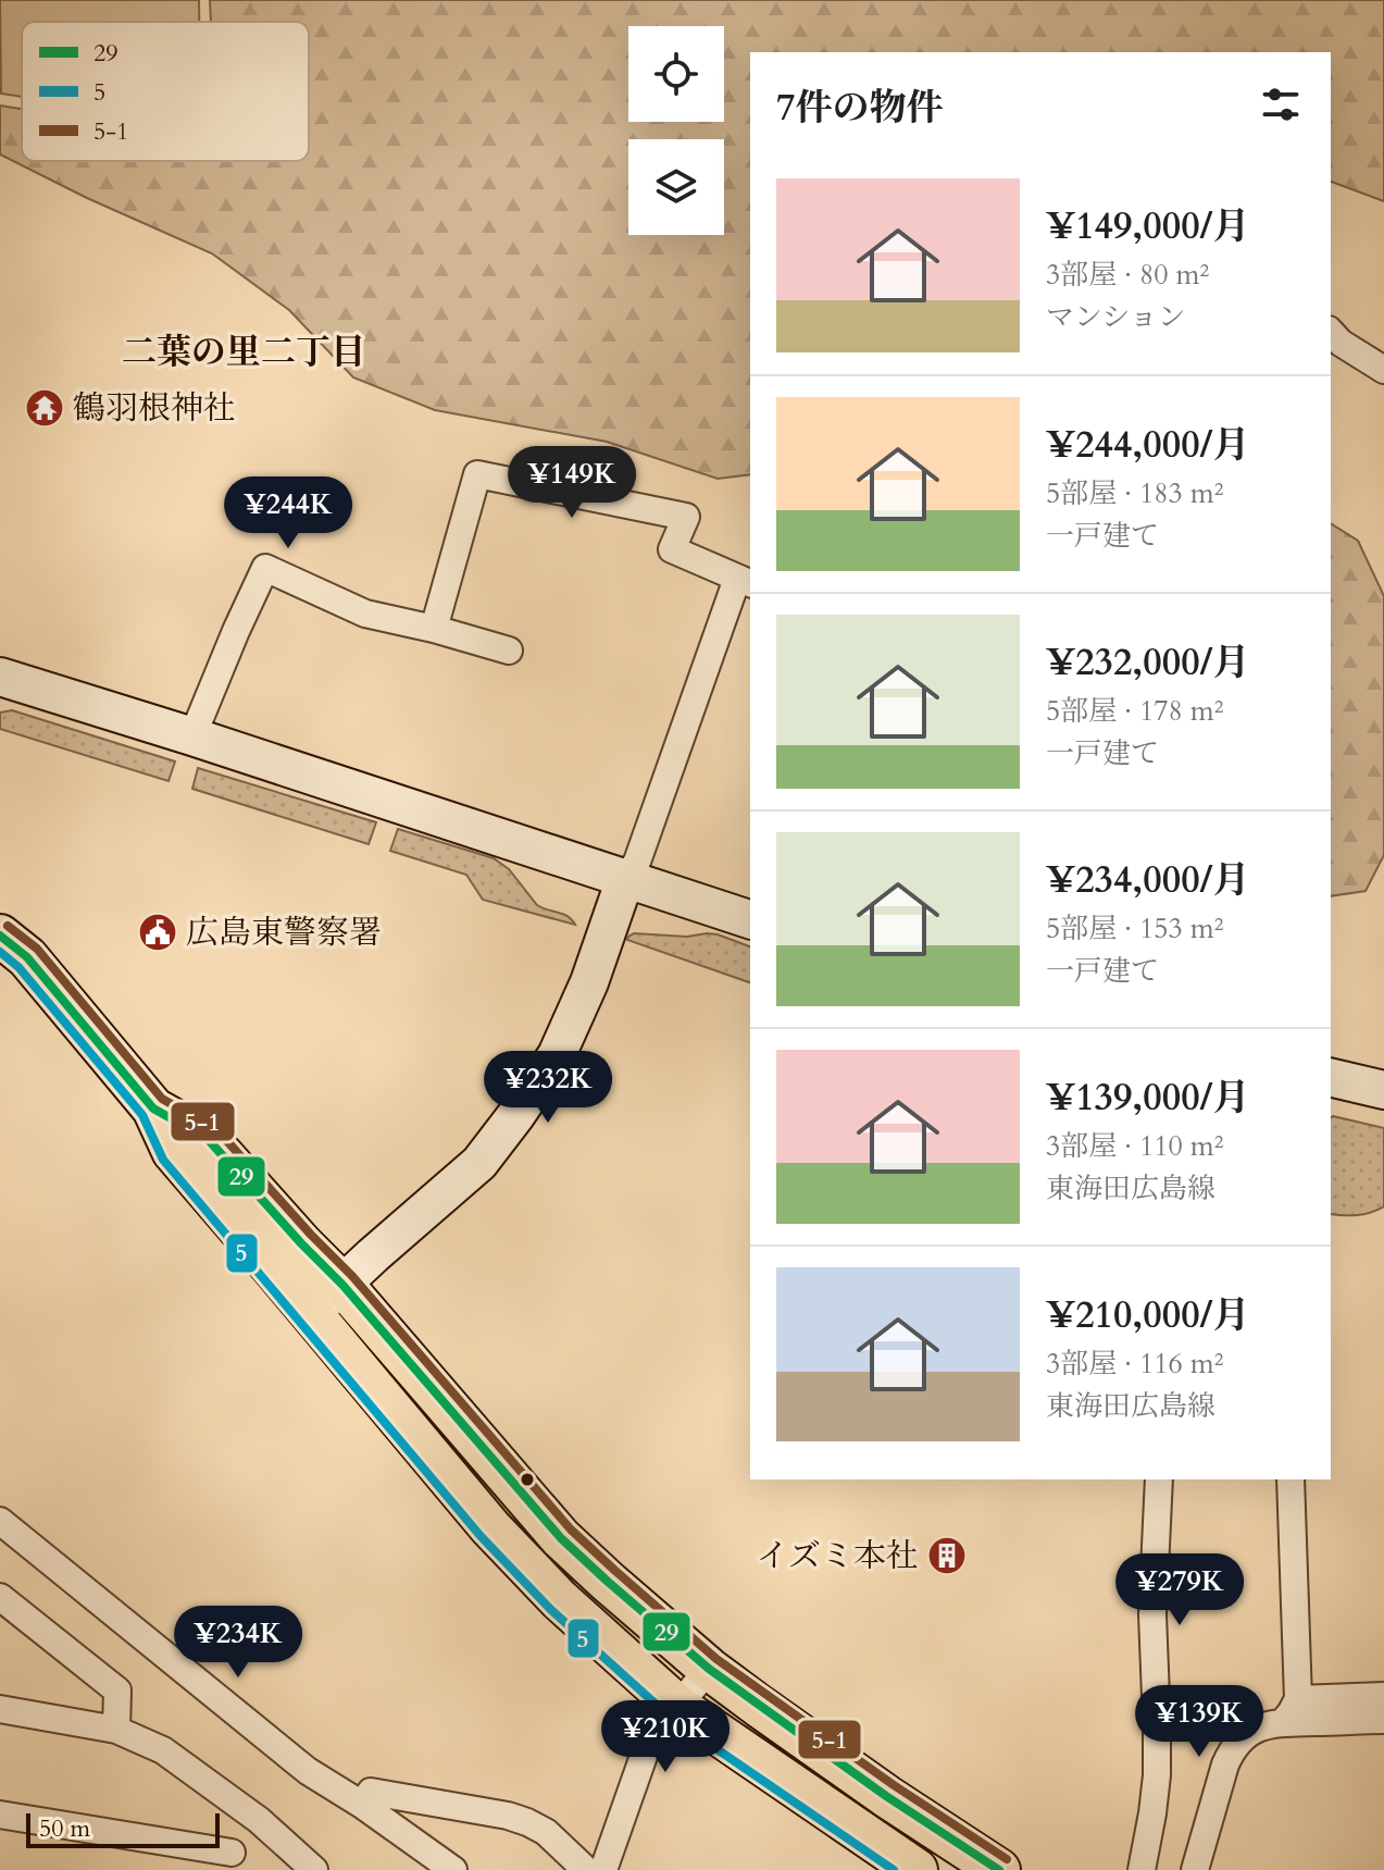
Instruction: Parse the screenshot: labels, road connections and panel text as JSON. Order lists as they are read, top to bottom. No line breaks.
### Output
{"districts":["二葉の里二丁目"],"places":{"temple":["鶴羽根神社"],"public building":["広島東警察署"],"building":["イズミ本社"]},"lines":["transit line 5-1","transit line 29","transit line 5"],"legend":["29","5","5-1"],"scale_bar":"50 m","page":{"heading":"7件の物件","list":[{"name":"¥149,000/月","note":"3部屋 · 80 m² · マンション"},{"name":"¥244,000/月","note":"5部屋 · 183 m² · 一戸建て"},{"name":"¥232,000/月","note":"5部屋 · 178 m² · 一戸建て"},{"name":"¥234,000/月","note":"5部屋 · 153 m² · 一戸建て"},{"name":"¥139,000/月","note":"3部屋 · 110 m² · 東海田広島線"},{"name":"¥210,000/月","note":"3部屋 · 116 m² · 東海田広島線"}],"price":["¥149K","¥244K","¥232K","¥279K","¥234K","¥139K","¥210K"],"scale":"50 m"}}
